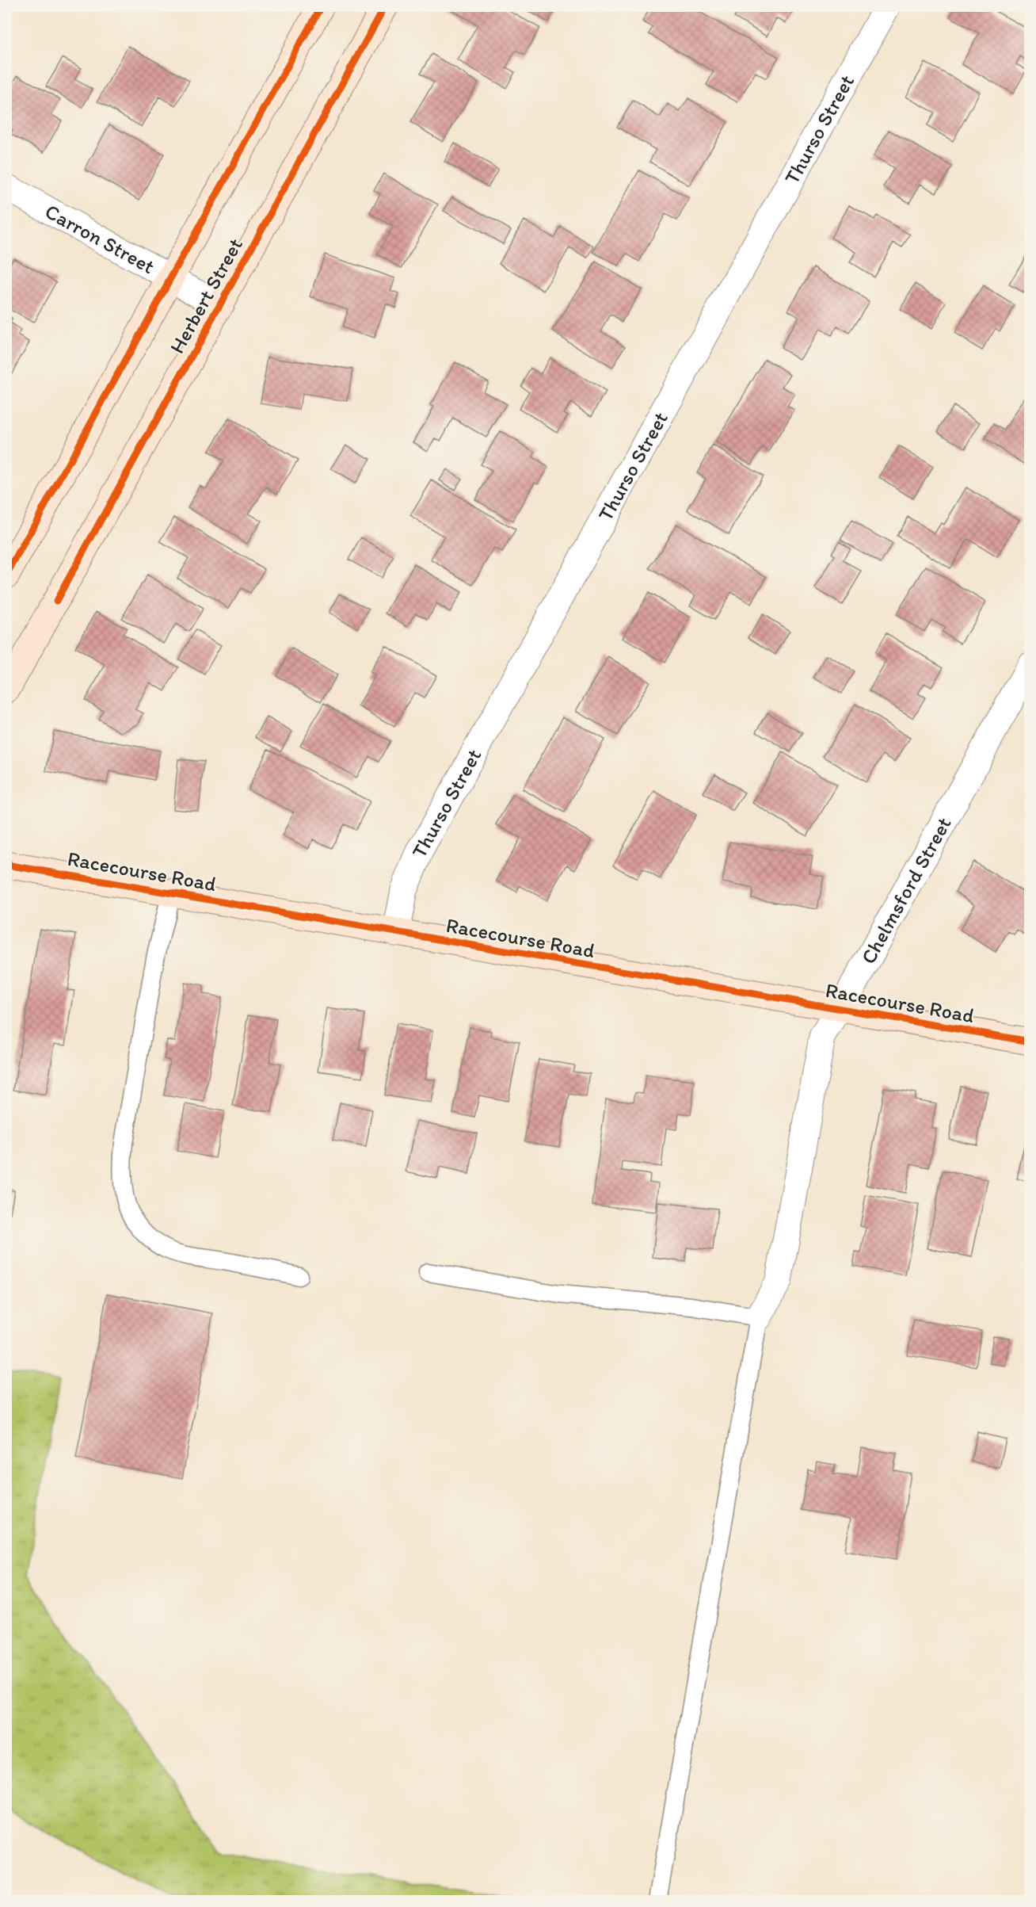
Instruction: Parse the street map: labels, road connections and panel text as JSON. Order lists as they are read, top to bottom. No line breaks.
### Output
{"streets":{"street":["Thurso Street","Carron Street","Herbert Street","Racecourse Road","Chelmsford Street"]},"crossings":[["Thurso Street","Racecourse Road"],["Carron Street","Herbert Street"],["Racecourse Road","Chelmsford Street"]]}
